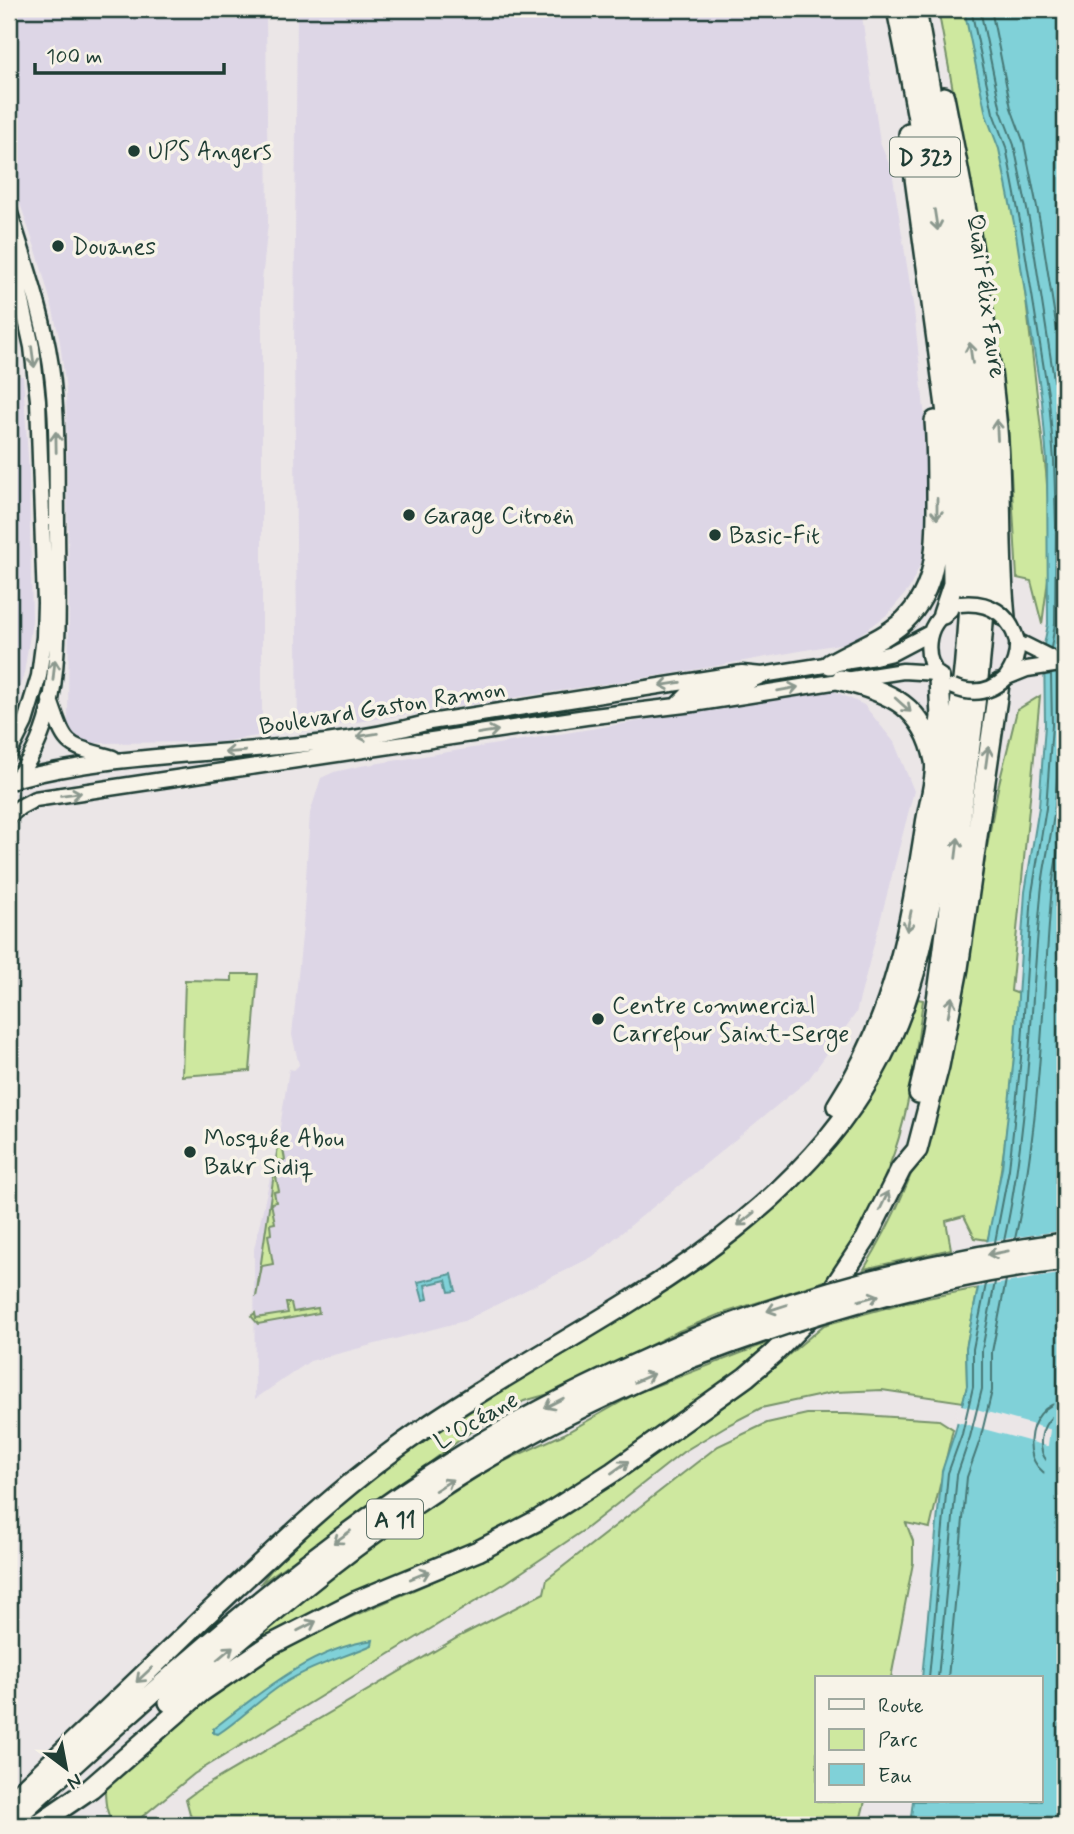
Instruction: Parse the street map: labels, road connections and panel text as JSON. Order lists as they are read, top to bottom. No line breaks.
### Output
{"streets":{"highway":["D 323","Quai Félix Faure","L’Océane","A 11"],"main road":["Boulevard Gaston Ramon"]},"places":["UPS Angers","Douanes","Garage Citroën","Basic-Fit","Centre commercial Carrefour Saint-Serge","Mosquée Abou Bakr Sidiq"],"legend":["Route","Parc","Eau"],"scale_bar":"100 m","north":"bottom right"}
